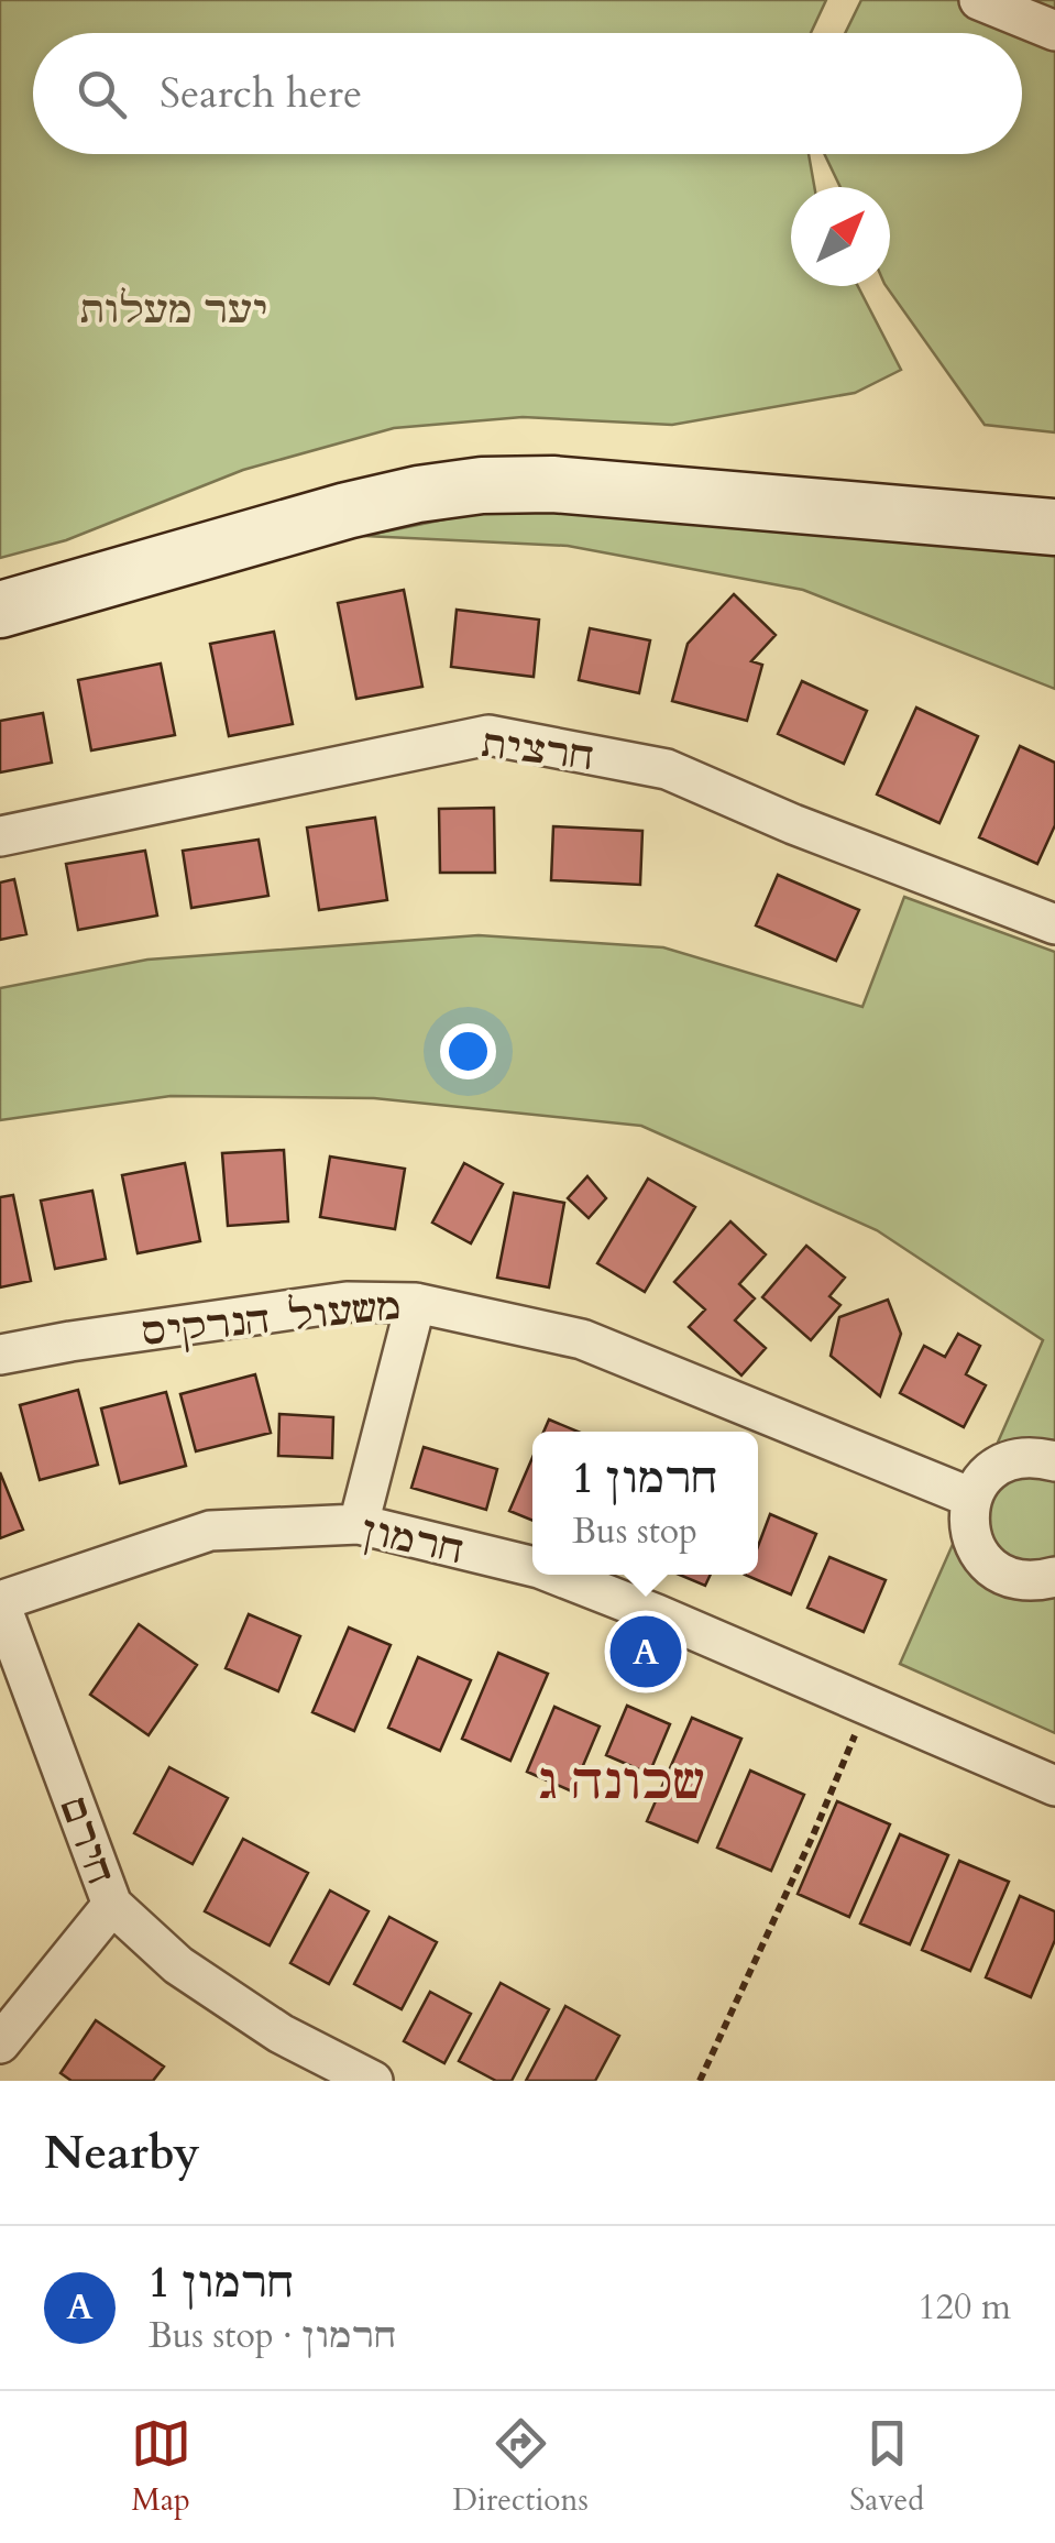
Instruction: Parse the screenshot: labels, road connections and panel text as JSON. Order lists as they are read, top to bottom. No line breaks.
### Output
{"streets":{"street":["חרצית","משעול הנרקיס","חרמון","חירם"]},"crossings":[["חרמון","חירם"]],"districts":["שכונה ג"],"parks":["יער מעלות"],"north":"top right","page":{"search":"Search here","popup":["חרמון 1","Bus stop"],"pins":"A","heading":"Nearby","list":[{"mark":"A","name":"חרמון 1","note":"Bus stop · חרמון","value":"120 m"}],"nav":["Map","Directions","Saved"]}}
